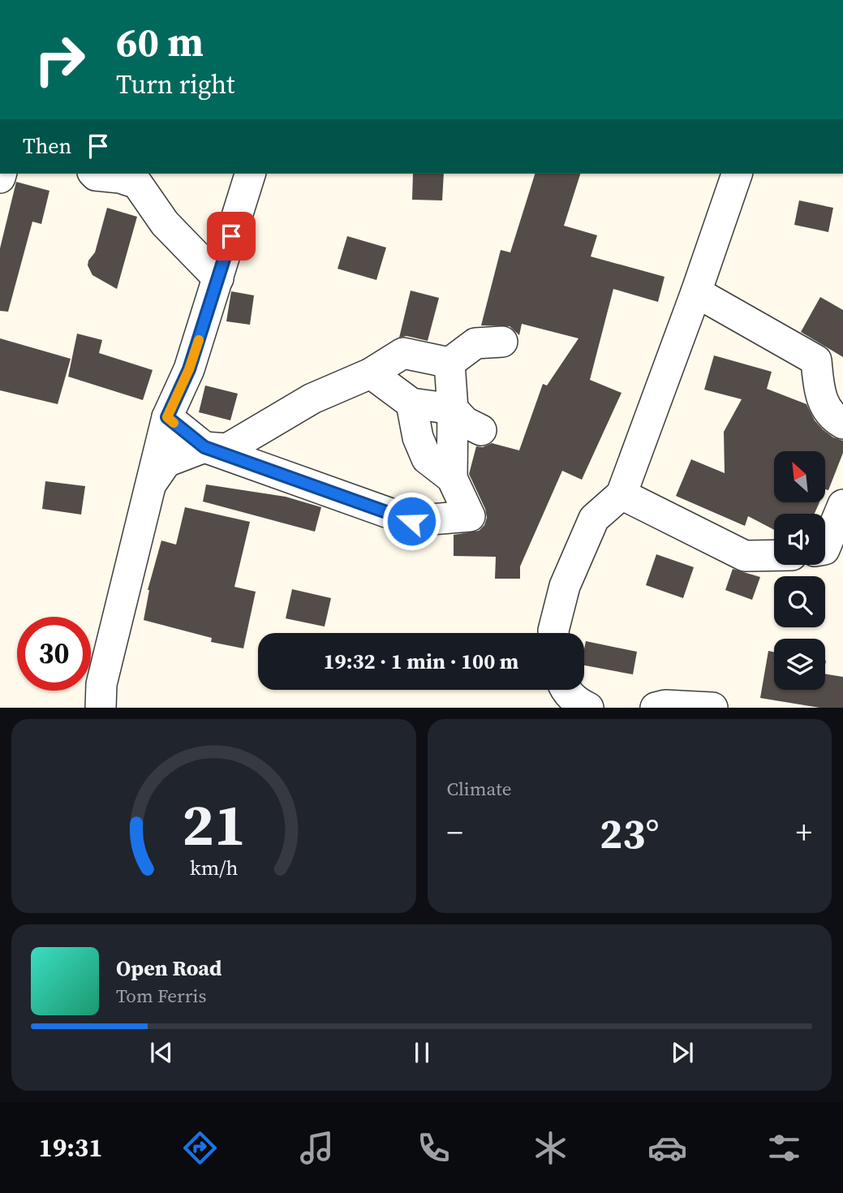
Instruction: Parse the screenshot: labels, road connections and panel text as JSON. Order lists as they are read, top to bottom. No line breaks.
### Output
{"north":"top left","page":{"turn":["60 m","Turn right"],"then":"Then","limit":"30","trip":"19:32 · 1 min · 100 m","tile":"Climate","heat":["−","23°","+"],"song":["Open Road","Tom Ferris"],"tabs":"19:31","gauge":["21","km/h"]}}
